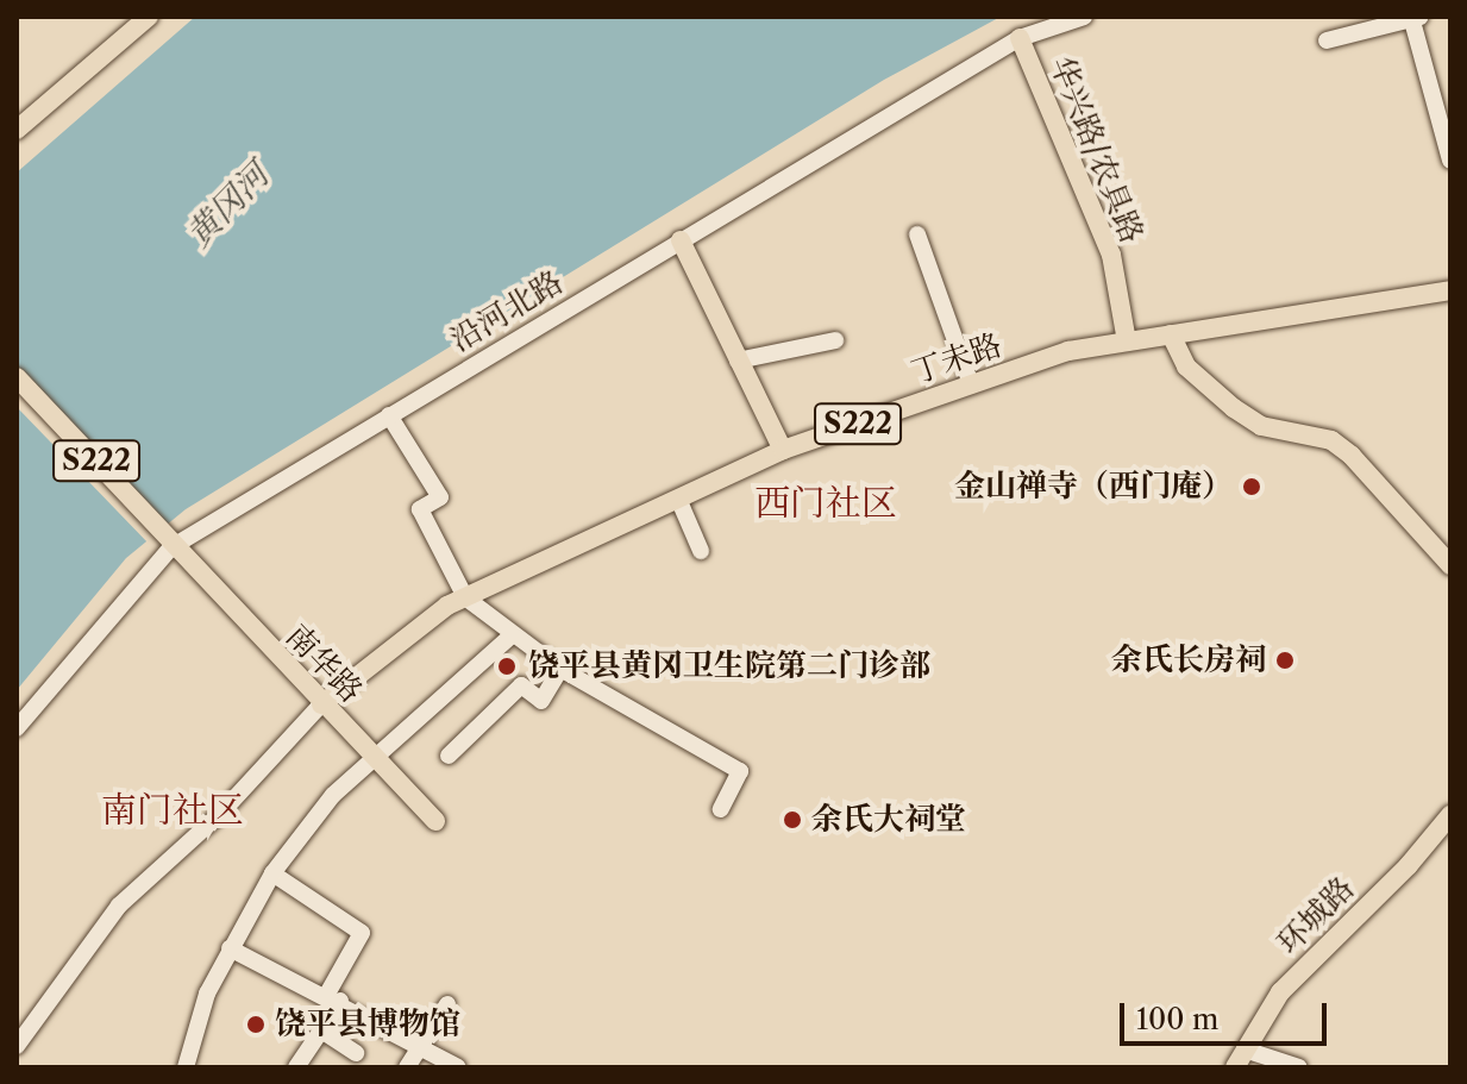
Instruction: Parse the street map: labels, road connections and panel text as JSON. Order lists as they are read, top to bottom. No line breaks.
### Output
{"streets":{"main road":["华兴路/农具路","丁未路","S222","南华路","环城路"],"street":["沿河北路"]},"crossings":[["华兴路/农具路","沿河北路"],["华兴路/农具路","丁未路"],["沿河北路","S222"],["沿河北路","南华路"],["丁未路","南华路"],["S222","南华路"]],"districts":["西门社区","南门社区"],"water":["黄冈河"],"places":["金山禅寺（西门庵）","余氏长房祠","饶平县黄冈卫生院第二门诊部","余氏大祠堂","饶平县博物馆"],"scale_bar":"100 m"}
